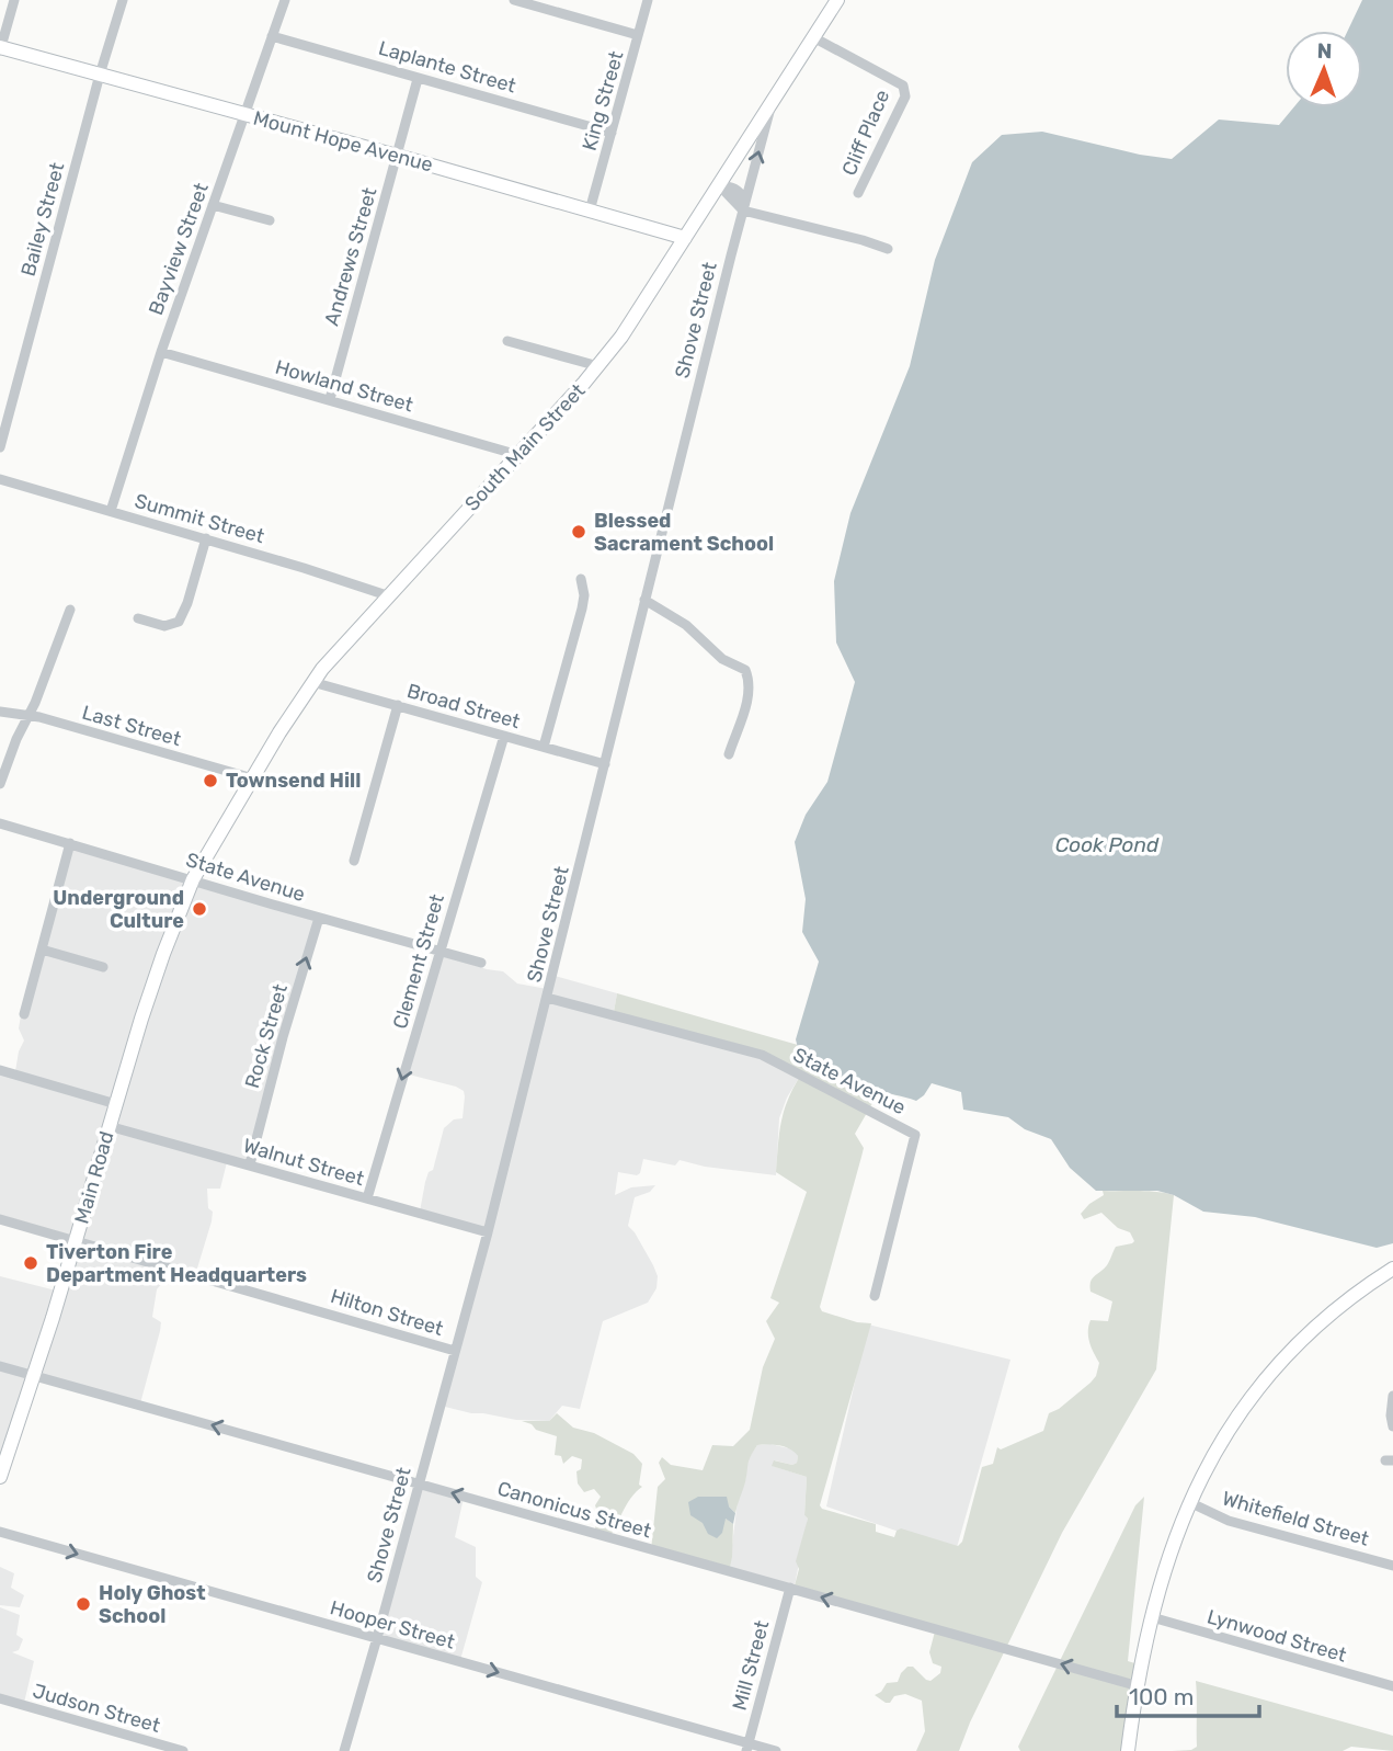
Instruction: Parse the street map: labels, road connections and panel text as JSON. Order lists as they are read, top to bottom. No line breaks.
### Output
{"streets":{"main road":["Mount Hope Avenue","South Main Street","Main Road"],"street":["Laplante Street","King Street","Cliff Place","Bailey Street","Bayview Street","Andrews Street","Shove Street","Howland Street","Summit Street","Broad Street","Last Street","State Avenue","Clement Street","Rock Street","Walnut Street","Hilton Street","Canonicus Street","Whitefield Street","Hooper Street","Lynwood Street","Mill Street","Judson Street"]},"crossings":[["Laplante Street","King Street"],["Laplante Street","Bayview Street"],["Laplante Street","Andrews Street"],["King Street","Mount Hope Avenue"],["Cliff Place","South Main Street"],["Mount Hope Avenue","Bailey Street"],["Mount Hope Avenue","Bayview Street"],["Mount Hope Avenue","Andrews Street"],["Mount Hope Avenue","South Main Street"],["Bayview Street","Howland Street"],["Bayview Street","Summit Street"],["Andrews Street","Howland Street"],["Shove Street","South Main Street"],["Shove Street","Broad Street"],["Shove Street","State Avenue"],["Shove Street","Walnut Street"],["Shove Street","Hilton Street"],["Shove Street","Canonicus Street"],["Shove Street","Hooper Street"],["Howland Street","South Main Street"],["South Main Street","Summit Street"],["South Main Street","Broad Street"],["South Main Street","Last Street"],["South Main Street","State Avenue"],["South Main Street","Main Road"],["Broad Street","Clement Street"],["State Avenue","Clement Street"],["State Avenue","Rock Street"],["State Avenue","Main Road"],["Clement Street","Walnut Street"],["Rock Street","Walnut Street"],["Walnut Street","Main Road"],["Main Road","Hilton Street"],["Main Road","Canonicus Street"],["Canonicus Street","Mill Street"],["Hooper Street","Mill Street"]],"one_way":["Clement Street","Rock Street","Canonicus Street","Hooper Street"],"water":["Cook Pond"],"places":["Blessed Sacrament School","Townsend Hill","Underground Culture","Tiverton Fire Department Headquarters","Holy Ghost School"],"scale_bar":"100 m","north":"top"}
